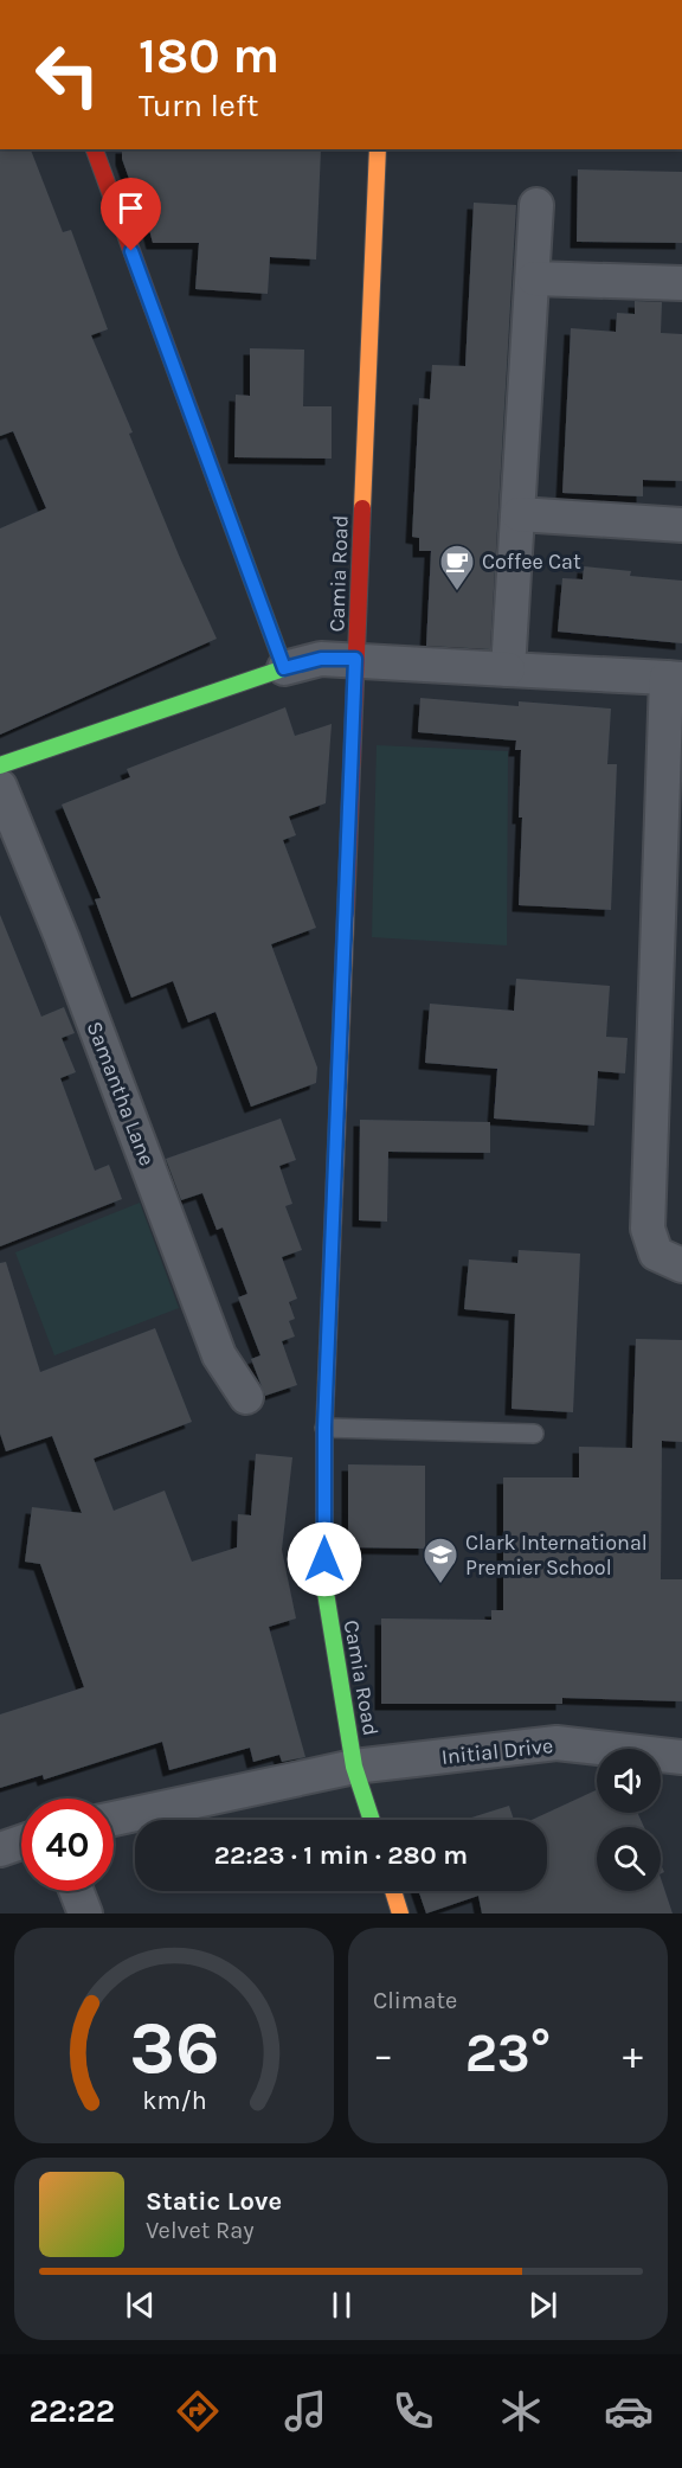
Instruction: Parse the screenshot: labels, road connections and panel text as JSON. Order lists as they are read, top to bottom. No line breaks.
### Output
{"streets":{"street":["Camia Road","Samantha Lane","Initial Drive"]},"crossings":[["Camia Road","Initial Drive"]],"places":{"cafe":["Coffee Cat"],"school or university":["Clark International Premier School"]},"page":{"turn":["180 m","Turn left"],"limit":"40","trip":"22:23 · 1 min · 280 m","tile":"Climate","heat":["−","23°","+"],"song":["Static Love","Velvet Ray"],"tabs":"22:22","gauge":["36","km/h"]}}
